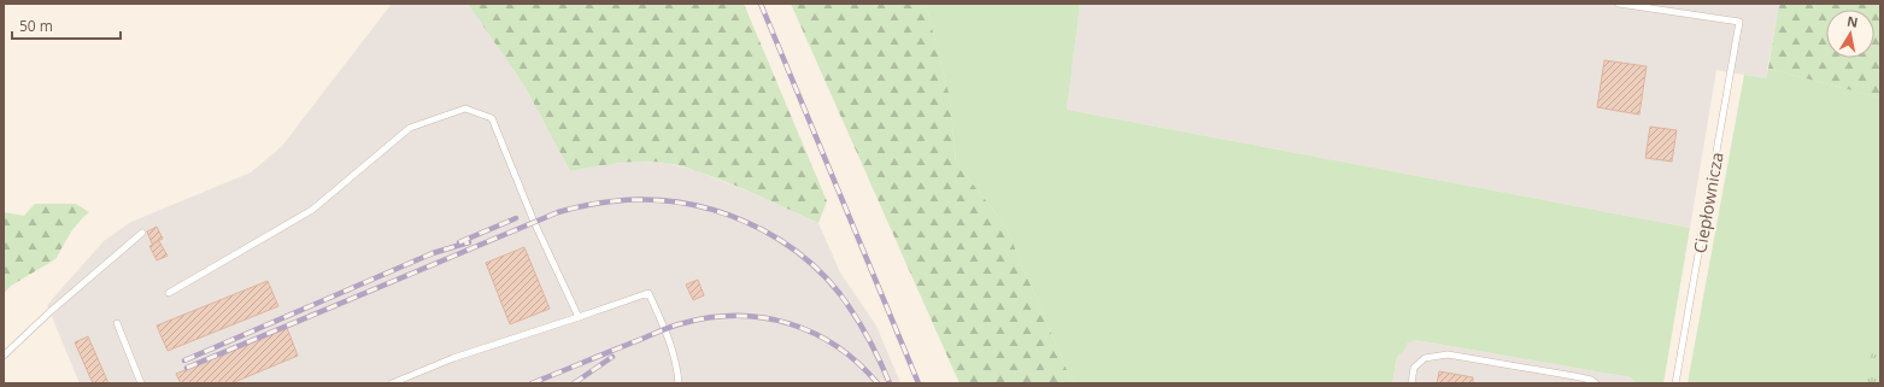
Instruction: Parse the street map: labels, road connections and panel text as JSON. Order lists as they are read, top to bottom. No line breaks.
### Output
{"streets":{"lane":["Ciepłownicza"]},"scale_bar":"50 m","north":"top"}
